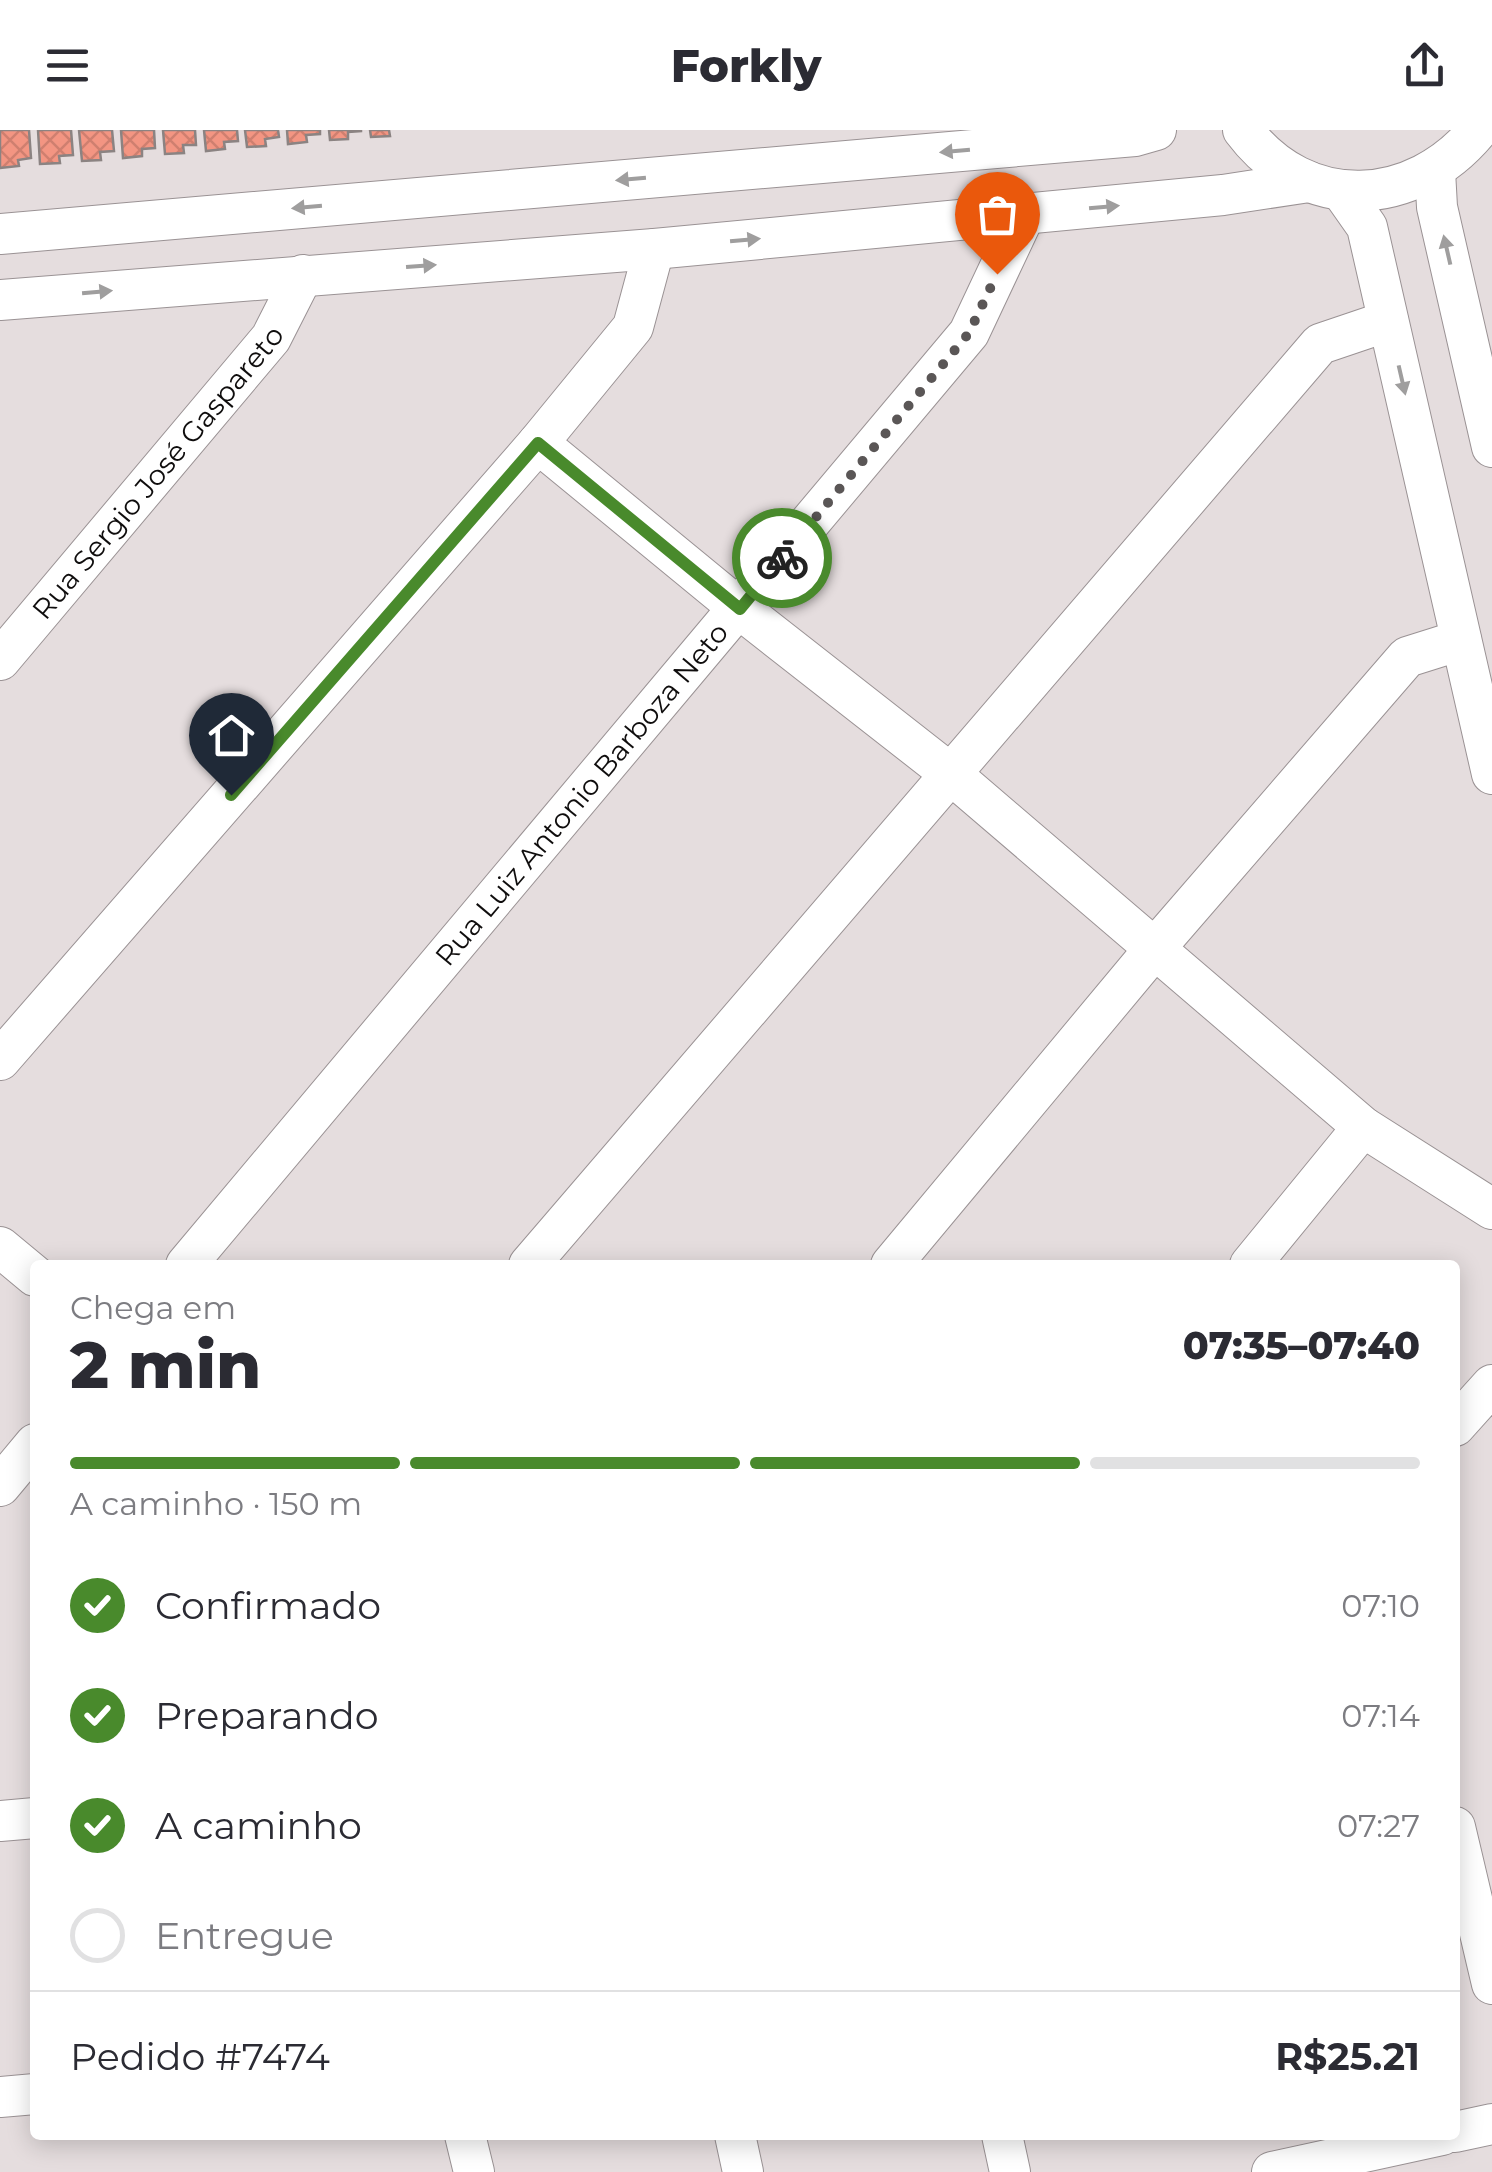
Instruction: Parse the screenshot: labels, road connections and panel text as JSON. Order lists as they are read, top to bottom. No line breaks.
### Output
{"streets":{"street":["Rua Sergio José Gaspareto","Rua Luiz Antonio Barboza Neto"]},"page":{"header":"Forkly","heading":["2 min","Chega em","07:35–07:40"],"panel":["Pedido #7474","R$25.21"],"bar":"A caminho · 150 m","list":[["Confirmado","07:10"],["Preparando","07:14"],["A caminho","07:27"],"Entregue"]}}
